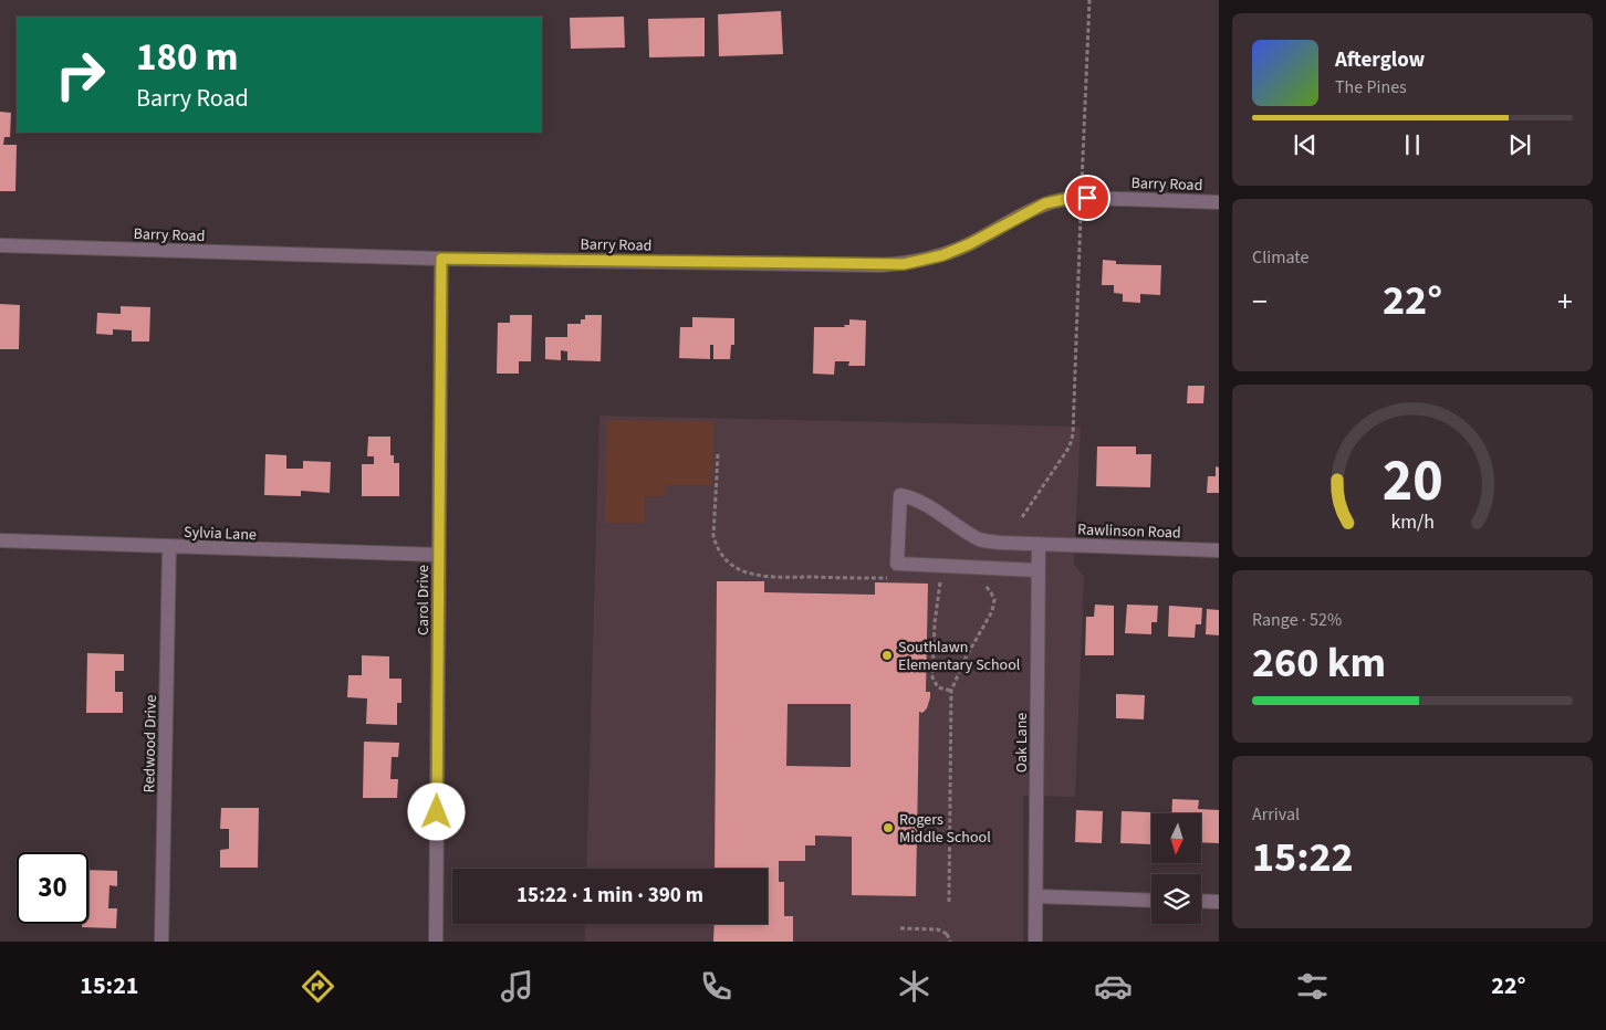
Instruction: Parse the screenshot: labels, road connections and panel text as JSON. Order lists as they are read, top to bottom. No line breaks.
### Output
{"streets":{"street":["Barry Road","Rawlinson Road","Sylvia Lane","Carol Drive","Oak Lane","Redwood Drive"]},"crossings":[["Barry Road","Carol Drive"],["Rawlinson Road","Oak Lane"],["Sylvia Lane","Carol Drive"],["Sylvia Lane","Redwood Drive"]],"places":["Southlawn Elementary School","Rogers Middle School"],"north":"bottom","page":{"turn":["180 m","Barry Road"],"song":["Afterglow","The Pines"],"tile":["Climate",["Range · 52%","260 km"],["Arrival","15:22"]],"heat":["−","22°","+"],"limit":"30","trip":"15:22 · 1 min · 390 m","tabs":["15:21","22°"],"gauge":["20","km/h"]}}
